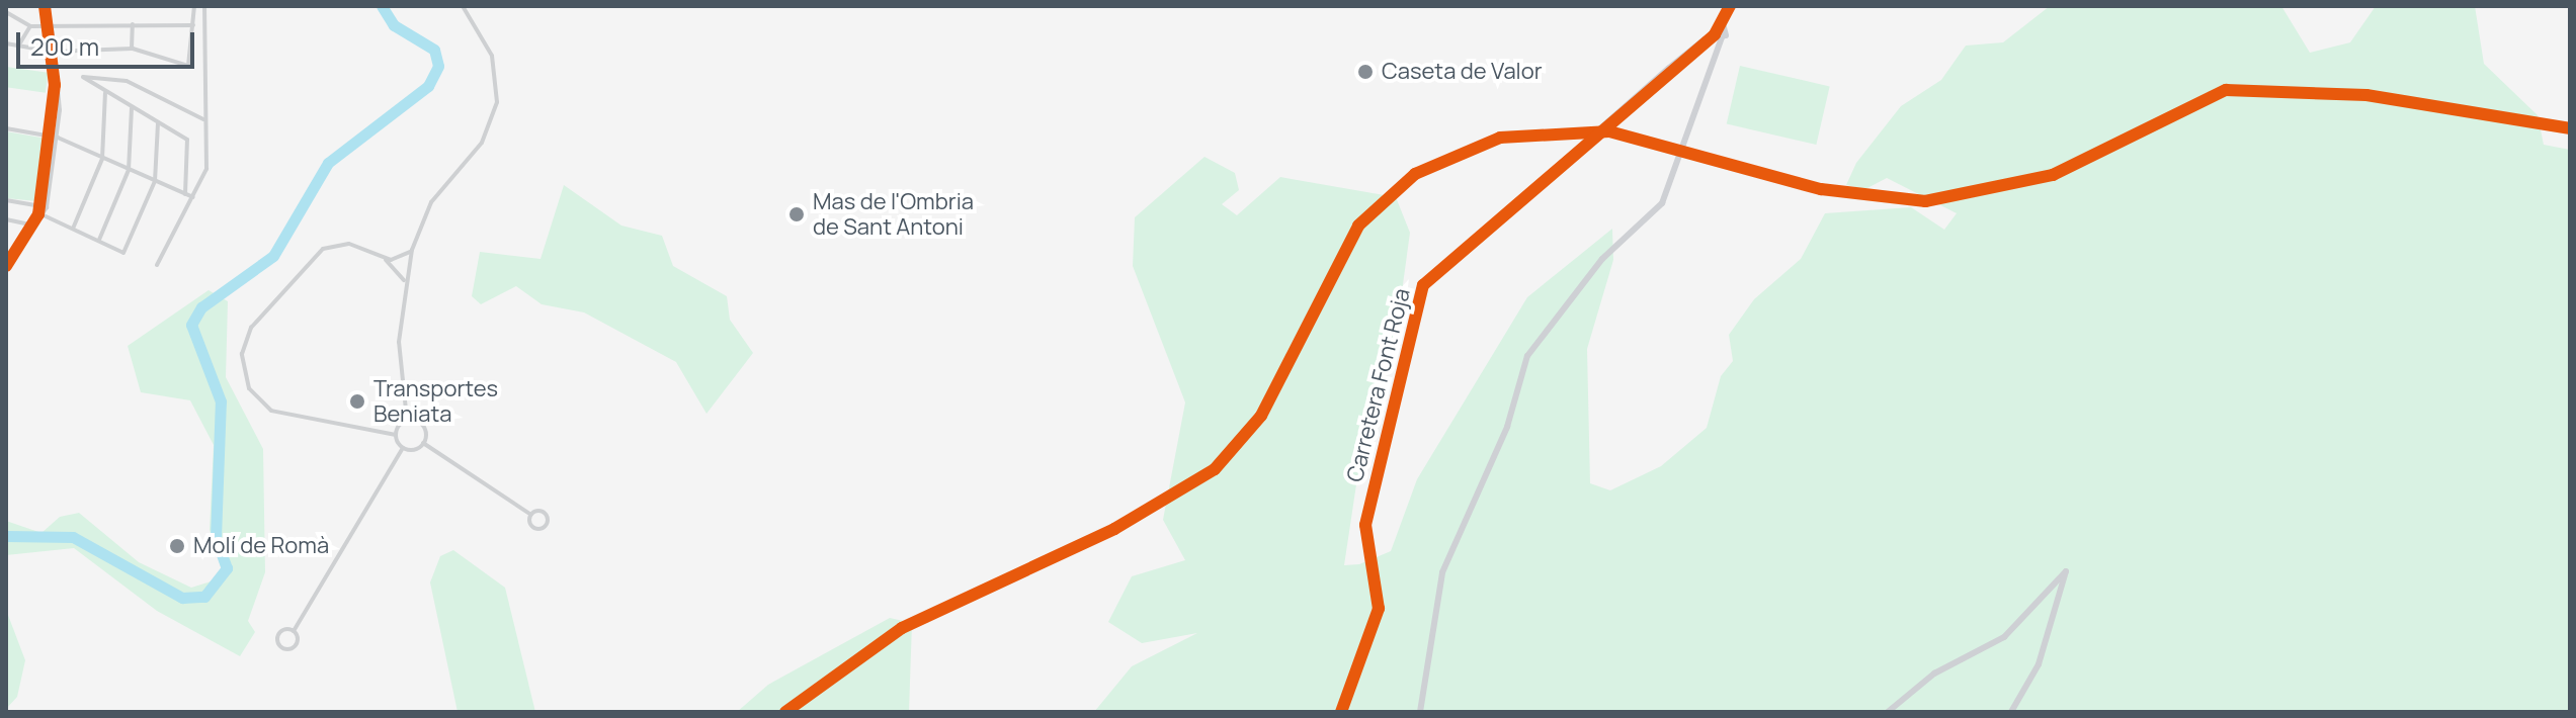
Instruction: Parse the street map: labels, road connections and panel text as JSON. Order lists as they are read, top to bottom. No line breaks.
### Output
{"streets":{"street":["Carretera Font Roja"]},"places":["Caseta de Valor","Mas de l'Ombria de Sant Antoni","Transportes Beniata","Molí de Romà"],"scale_bar":"200 m"}
